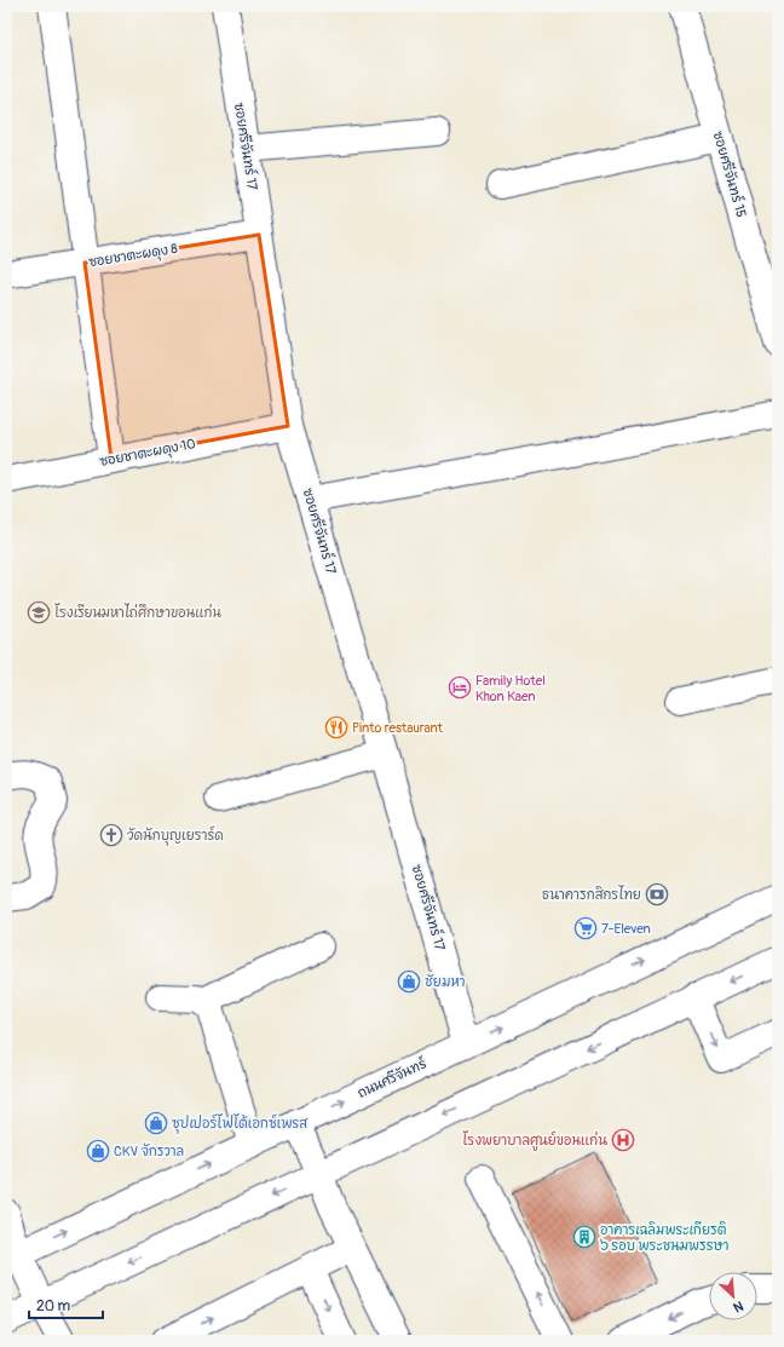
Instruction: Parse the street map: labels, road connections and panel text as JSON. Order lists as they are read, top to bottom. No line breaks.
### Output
{"streets":{"street":["ซอยศรีจันทร์ 17","ซอยศรีจันทร์ 15","ซอยชาตะผดุง 8","ซอยชาตะผดุง 10","ถนนศรีจันทร์"]},"crossings":[["ซอยศรีจันทร์ 17","ซอยชาตะผดุง 8"],["ซอยศรีจันทร์ 17","ซอยชาตะผดุง 10"],["ซอยศรีจันทร์ 17","ถนนศรีจันทร์"]],"places":{"school or university":["โรงเรียนมหาไถ่ศึกษาขอนแก่น"],"hotel":["Family Hotel Khon Kaen"],"restaurant":["Pinto restaurant"],"church":["วัดนักบุญเยราร์ด"],"bank":["ธนาคารกสิกรไทย"],"supermarket":["7-Eleven"],"shop":["ชัยมหา","ซุปเปอร์โฟโต้เอกซ์เพรส","CKV จักรวาล"],"hospital":["โรงพยาบาลศูนย์ขอนแก่น"],"building":["อาคารเฉลิมพระเกียรติ ๖ รอบ พระชนมพรรษา"]},"scale_bar":"20 m","north":"bottom right"}
